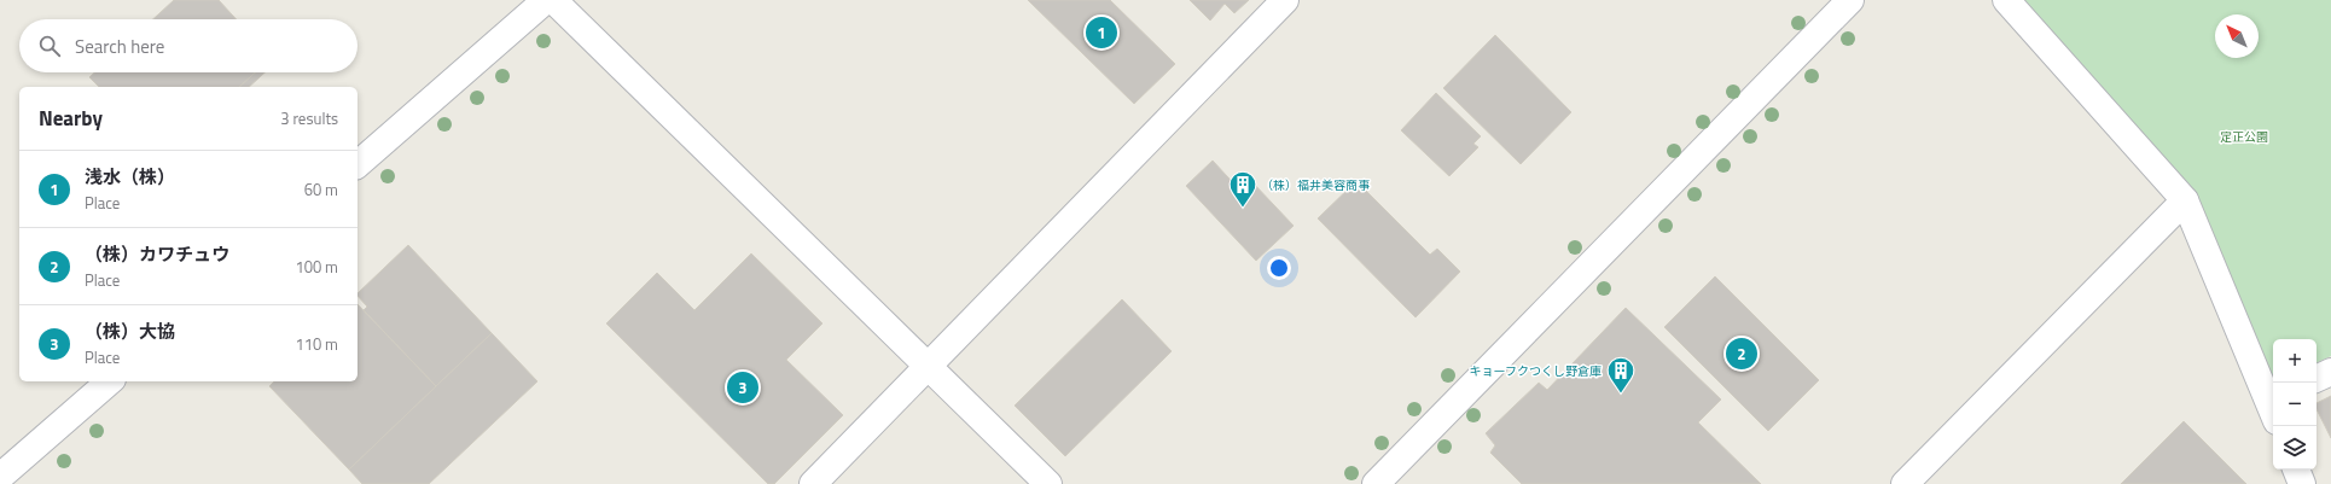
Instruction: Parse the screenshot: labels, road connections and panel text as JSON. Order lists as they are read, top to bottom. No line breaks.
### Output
{"parks":["定正公園"],"places":{"building":["（株）福井美容商事","キョーフクつくし野倉庫"]},"north":"top left","page":{"pins":["1","2","3"],"search":"Search here","heading":["Nearby","3 results"],"list":[{"mark":"1","name":"浅水（株）","note":"Place","value":"60 m"},{"mark":"2","name":"（株）カワチュウ","note":"Place","value":"100 m"},{"mark":"3","name":"（株）大協","note":"Place","value":"110 m"}],"map_buttons":["+","−"]}}
